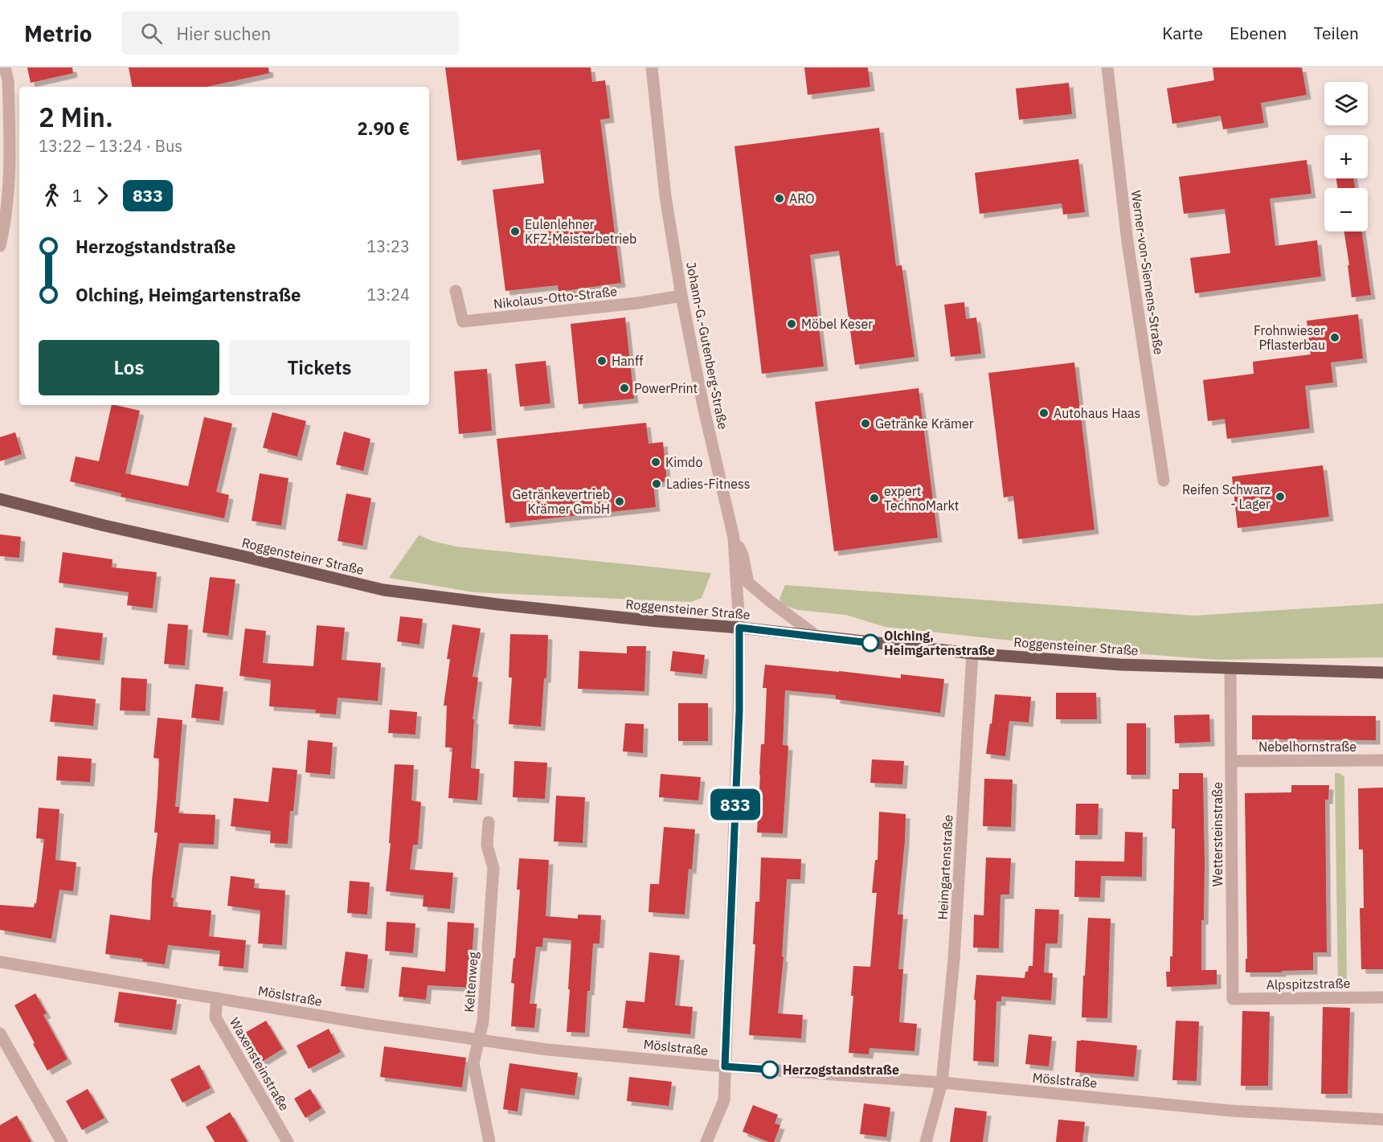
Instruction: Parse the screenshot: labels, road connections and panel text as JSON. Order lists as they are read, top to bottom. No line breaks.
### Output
{"streets":{"main road":["Roggensteiner Straße"],"street":["Werner-von-Siemens-Straße","Nikolaus-Otto-Straße","Johann-G.-Gutenberg-Straße","Nebelhornstraße","Wettersteinstraße","Heimgartenstraße","Keltenweg","Alpspitzstraße","Möslstraße","Waxensteinstraße"]},"crossings":[["Nikolaus-Otto-Straße","Johann-G.-Gutenberg-Straße"],["Johann-G.-Gutenberg-Straße","Roggensteiner Straße"],["Roggensteiner Straße","Wettersteinstraße"],["Roggensteiner Straße","Heimgartenstraße"],["Nebelhornstraße","Wettersteinstraße"],["Wettersteinstraße","Alpspitzstraße"],["Heimgartenstraße","Möslstraße"],["Keltenweg","Möslstraße"],["Möslstraße","Waxensteinstraße"]],"places":["ARO","Eulenlehner KFZ-Meisterbetrieb","Möbel Keser","Frohnwieser Pflasterbau","Hanff","PowerPrint","Autohaus Haas","Getränke Krämer","Kimdo","Ladies-Fitness","Reifen Schwarz - Lager","expert TechnoMarkt","Getränkevertrieb Krämer GmbH","Olching, Heimgartenstraße","Herzogstandstraße"],"lines":["bus line 833"],"page":{"header":"Metrio","search":"Hier suchen","nav":["Karte","Ebenen","Teilen"],"on_map":"833","map_buttons":["+","−"],"heading":["2 Min.","13:22 – 13:24 · Bus","2.90 €"],"legs":["1","833"],"list":[{"name":"Herzogstandstraße","value":"13:23"},{"name":"Olching, Heimgartenstraße","value":"13:24"}],"buttons":["Los","Tickets"]}}
